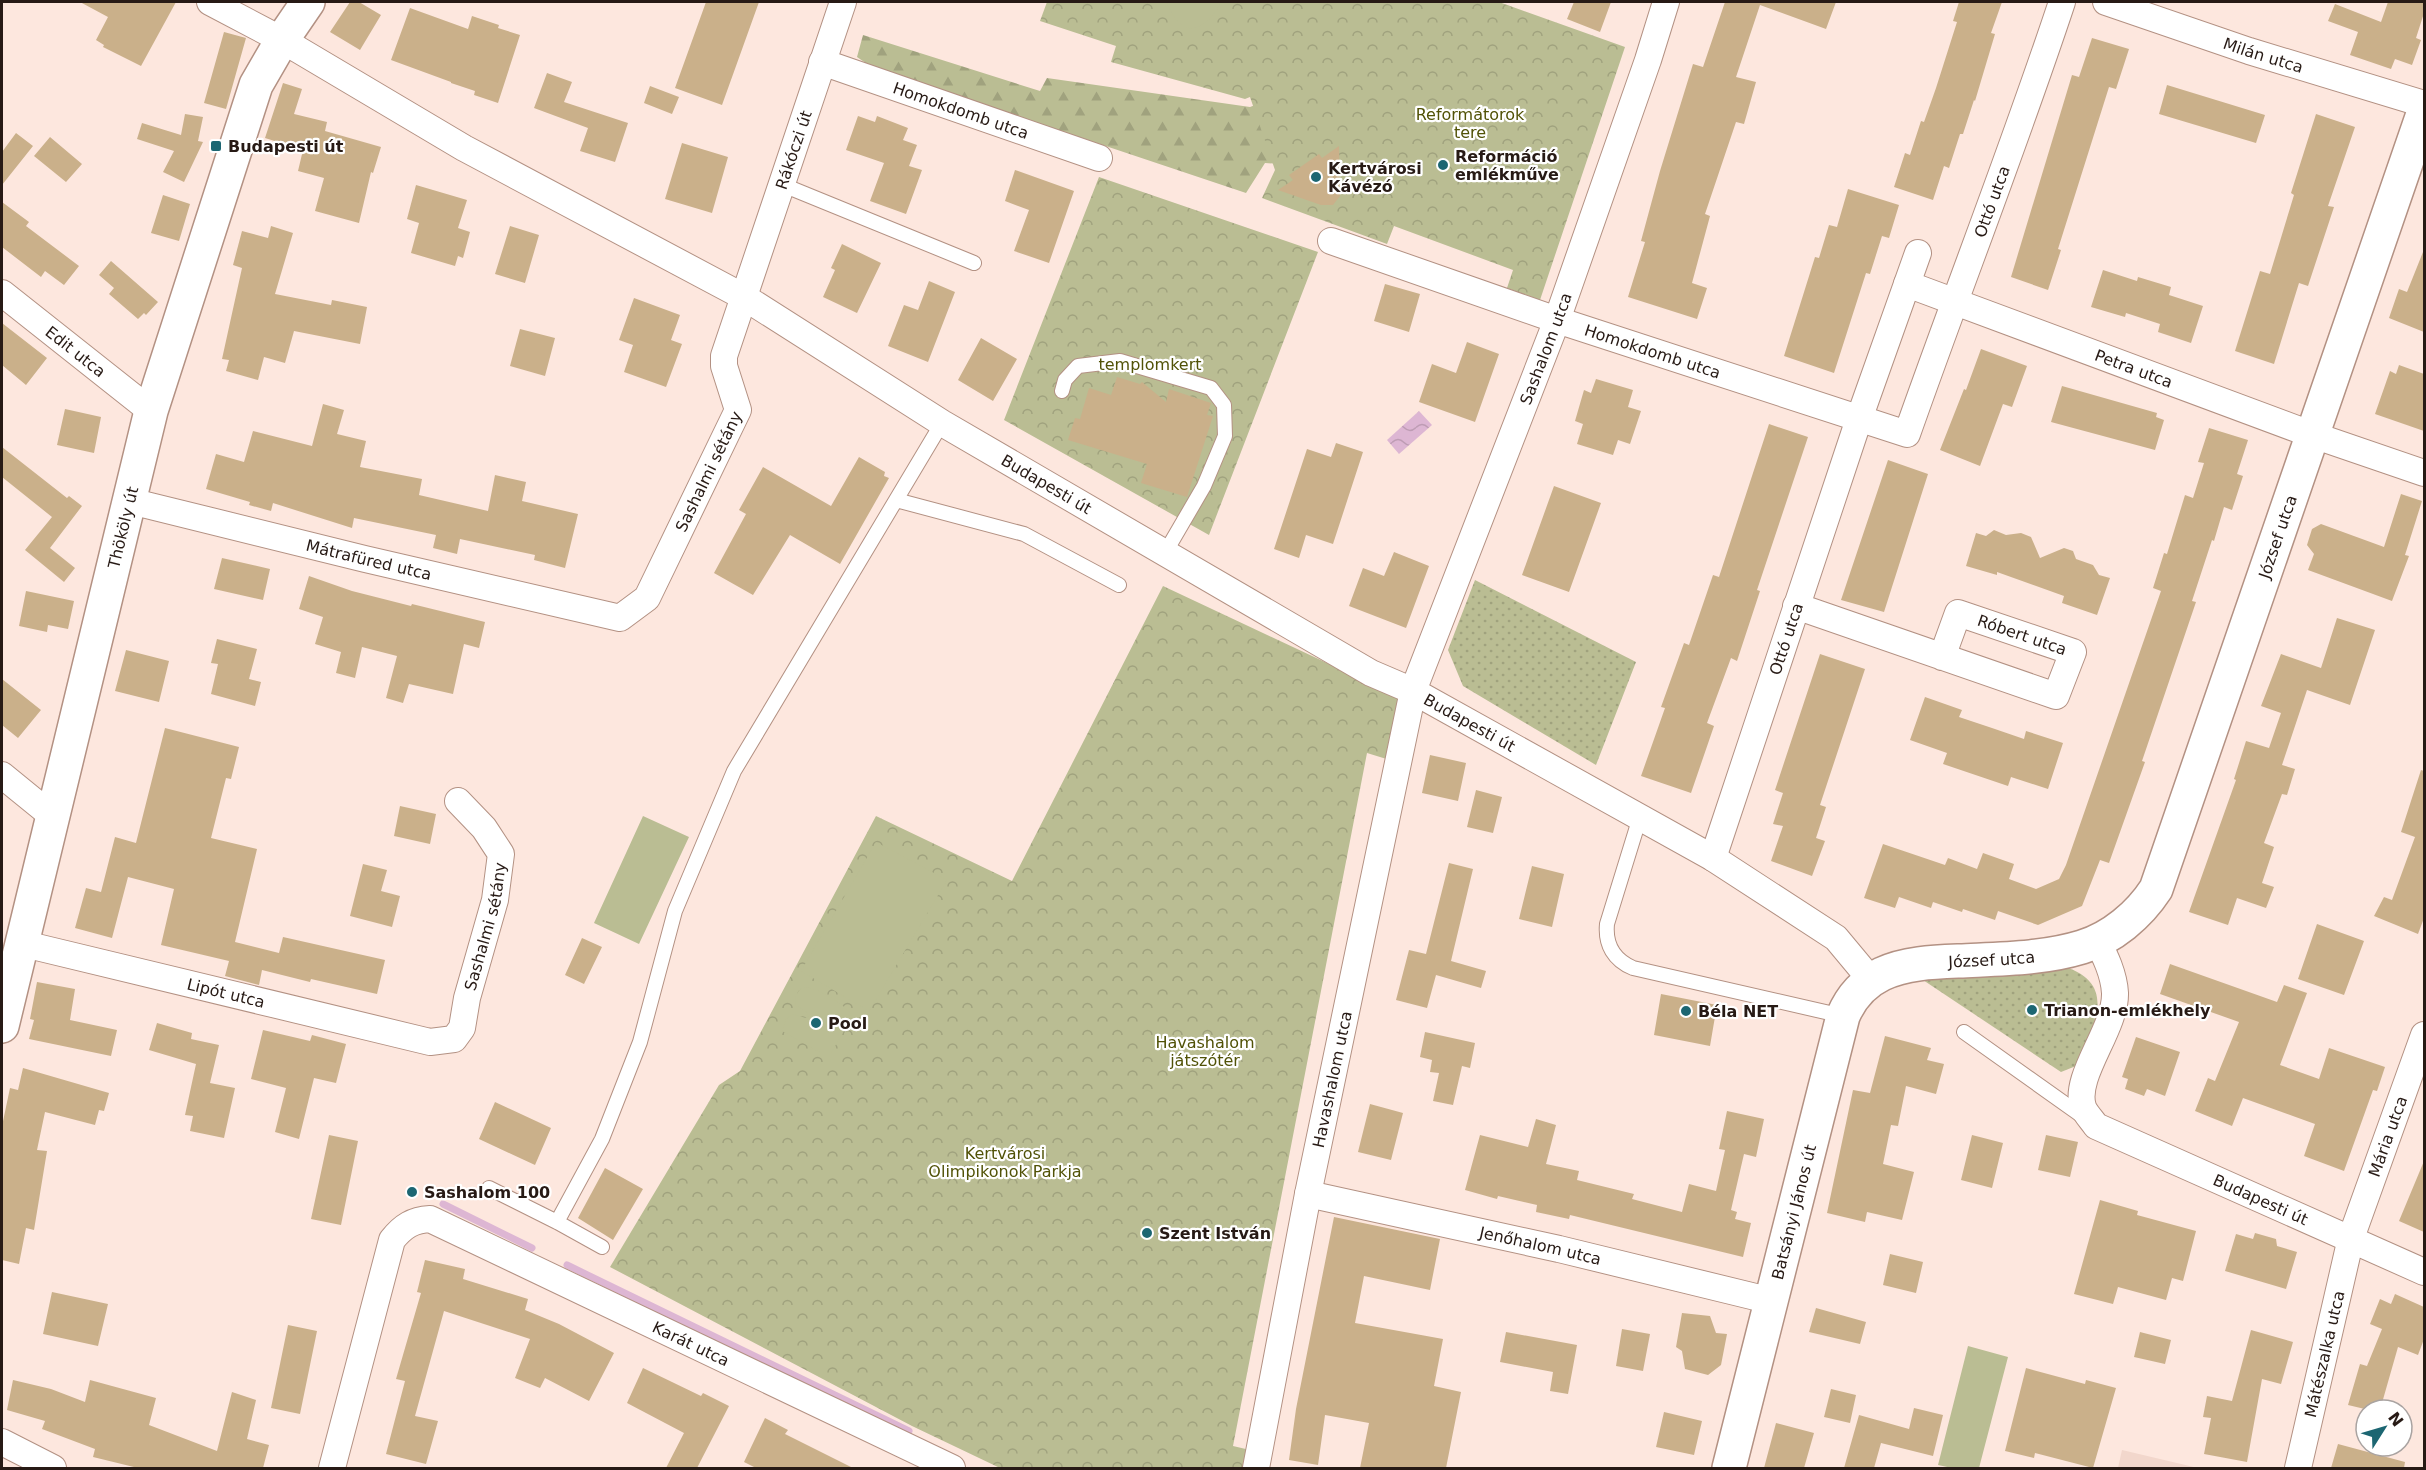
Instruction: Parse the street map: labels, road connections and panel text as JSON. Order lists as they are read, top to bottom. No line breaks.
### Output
{"streets":{"street":["Milán utca","Homokdomb utca","Rákóczi út","Ottó utca","Sashalom utca","Edit utca","Petra utca","Sashalmi sétány","Budapesti út","Thököly út","József utca","Mátrafüred utca","Róbert utca","Lipót utca","Havashalom utca","Mária utca","Batsányi János út","Jenőhalom utca","Karát utca","Mátészalka utca"]},"crossings":[["Homokdomb utca","Rákóczi út"],["Homokdomb utca","Ottó utca"],["Homokdomb utca","Sashalom utca"],["Rákóczi út","Sashalmi sétány"],["Rákóczi út","Budapesti út"],["Ottó utca","Petra utca"],["Ottó utca","Budapesti út"],["Ottó utca","Róbert utca"],["Sashalom utca","Budapesti út"],["Sashalom utca","Havashalom utca"],["Edit utca","Thököly út"],["Petra utca","József utca"],["Sashalmi sétány","Budapesti út"],["Sashalmi sétány","Mátrafüred utca"],["Sashalmi sétány","Lipót utca"],["Budapesti út","Thököly út"],["Budapesti út","József utca"],["Budapesti út","Havashalom utca"],["Budapesti út","Mária utca"],["Budapesti út","Batsányi János út"],["Budapesti út","Mátészalka utca"],["Thököly út","Mátrafüred utca"],["Thököly út","Lipót utca"],["József utca","Batsányi János út"],["Havashalom utca","Jenőhalom utca"],["Mária utca","Mátészalka utca"],["Batsányi János út","Jenőhalom utca"]],"parks":["Reformátorok tere","templomkert","Havashalom játszótér","Kertvárosi Olimpikonok Parkja"],"places":{"transit":["Budapesti út"],"other":["Reformáció emlékműve","Kertvárosi Kávézó","Trianon-emlékhely","Béla NET","Pool","Sashalom 100","Szent István"]},"north":"top right"}
